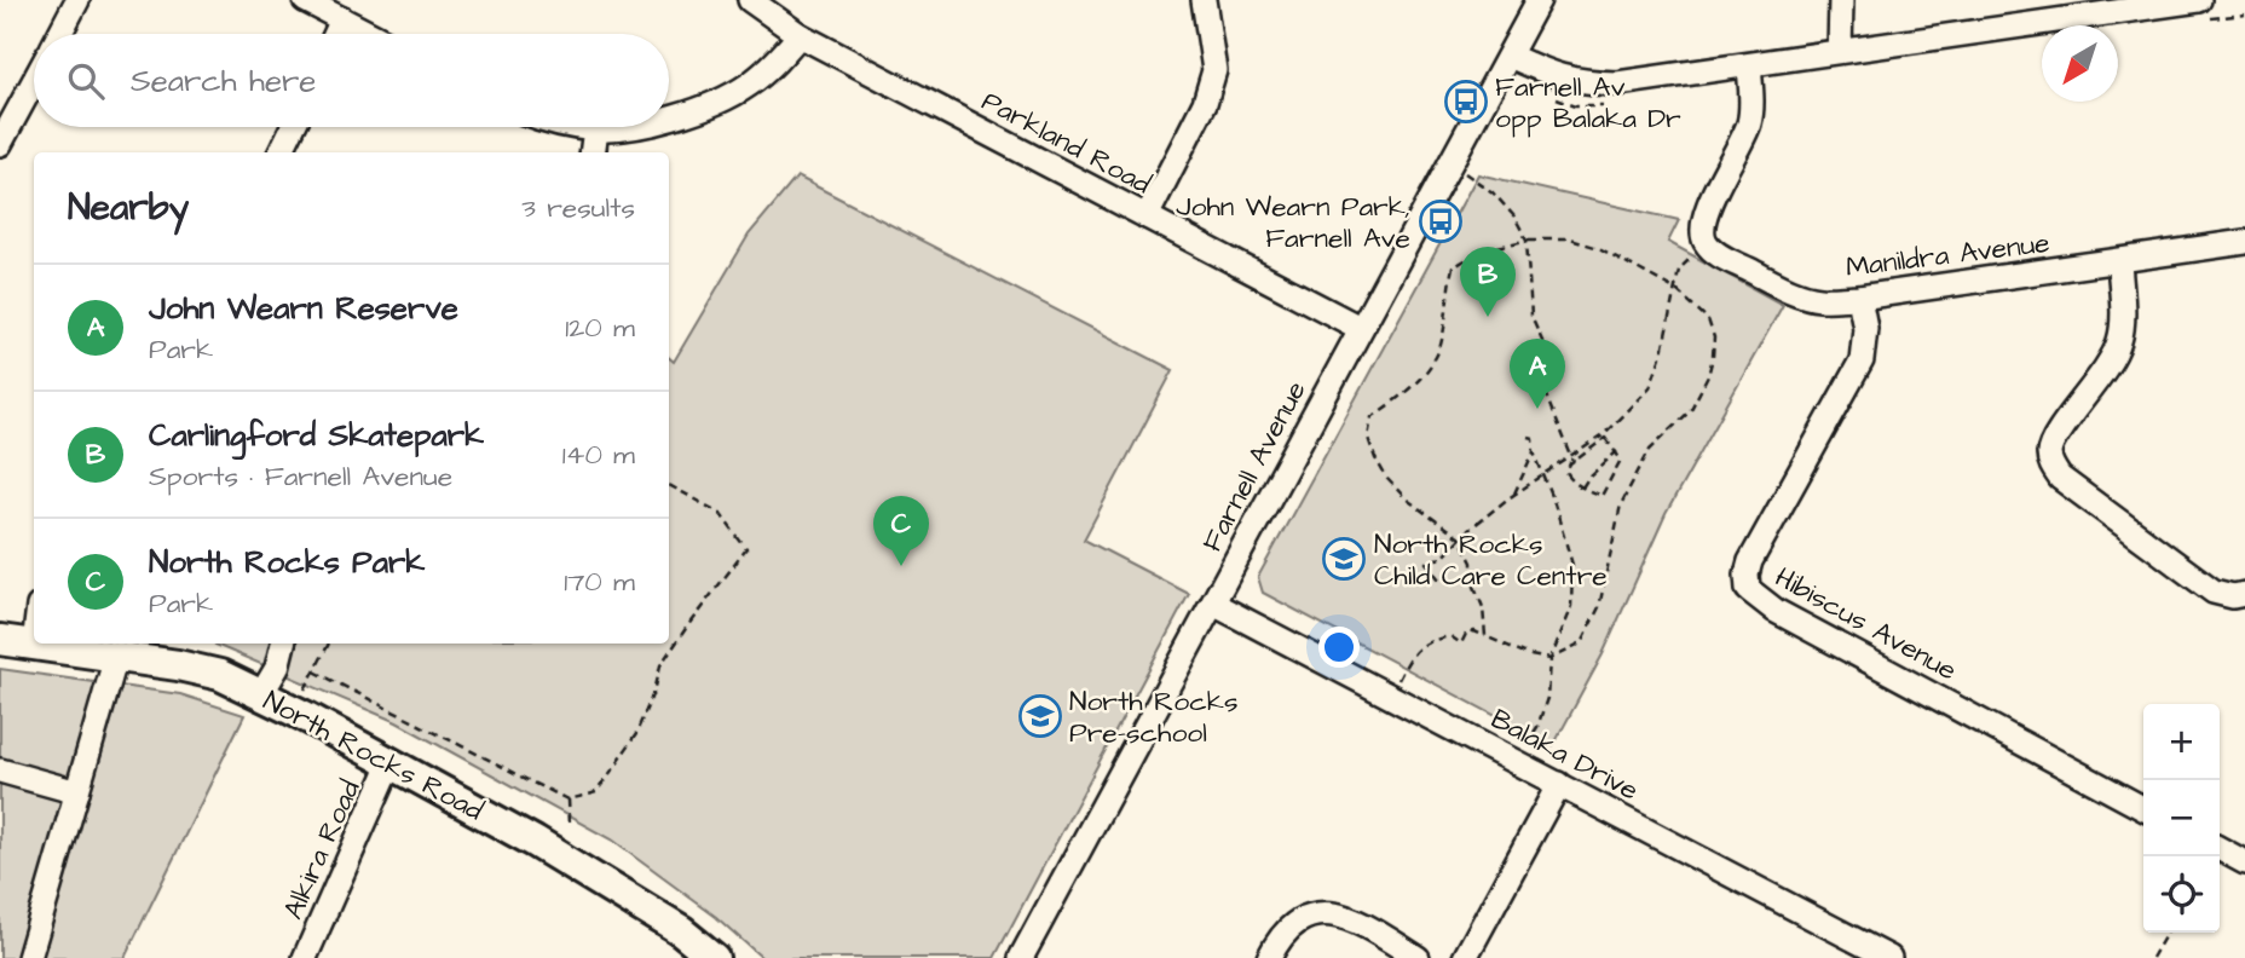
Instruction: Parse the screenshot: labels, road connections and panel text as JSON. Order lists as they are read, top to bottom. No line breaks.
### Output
{"streets":{"main road":["North Rocks Road"],"street":["Parkland Road","Manildra Avenue","Farnell Avenue","Hibiscus Avenue","Balaka Drive","Alkira Road"]},"crossings":[["Parkland Road","Farnell Avenue"],["Manildra Avenue","Hibiscus Avenue"],["Farnell Avenue","Balaka Drive"],["North Rocks Road","Alkira Road"]],"places":{"bus stop":["Farnell Av opp Balaka Dr","John Wearn Park, Farnell Ave"],"school or university":["North Rocks Child Care Centre","North Rocks Pre-school"]},"north":"bottom left","page":{"search":"Search here","heading":["Nearby","3 results"],"pins":["B","A","C"],"list":[{"mark":"A","name":"John Wearn Reserve","note":"Park","value":"120 m"},{"mark":"B","name":"Carlingford Skatepark","note":"Sports · Farnell Avenue","value":"140 m"},{"mark":"C","name":"North Rocks Park","note":"Park","value":"170 m"}],"map_buttons":["+","−"]}}
